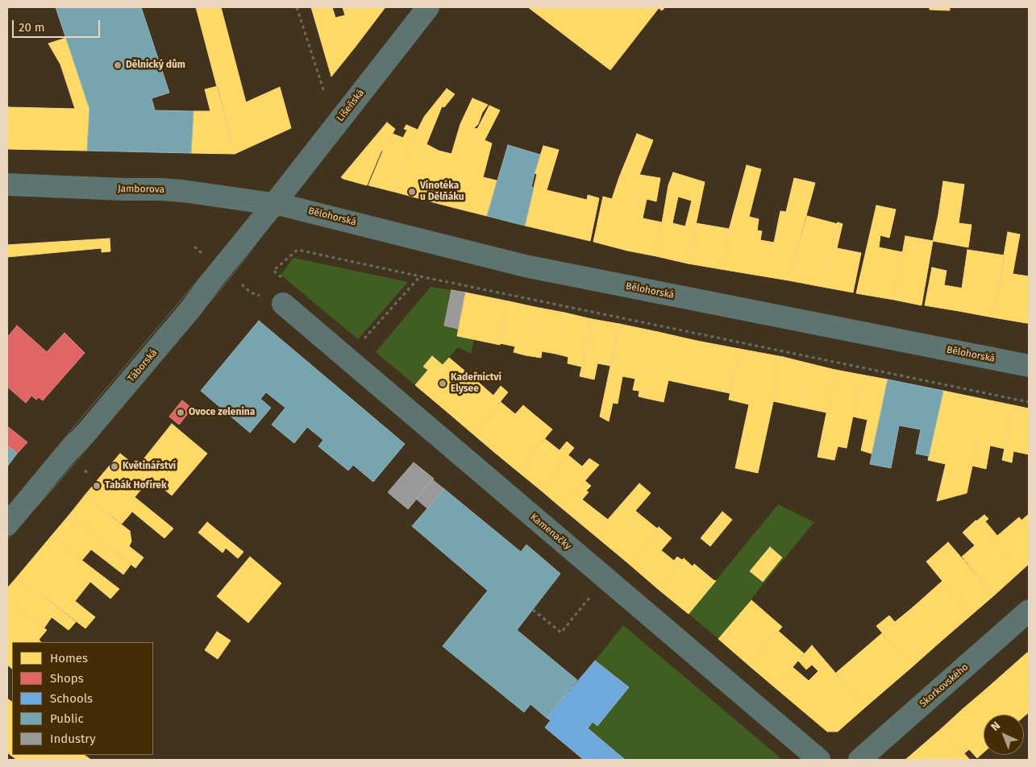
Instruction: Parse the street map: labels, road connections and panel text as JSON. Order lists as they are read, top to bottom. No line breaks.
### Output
{"streets":{"street":["Líšeňská","Jamborova","Bělohorská","Táborská","Kamenačky","Skorkovského"]},"crossings":[["Líšeňská","Jamborova"],["Líšeňská","Bělohorská"],["Líšeňská","Táborská"],["Jamborova","Bělohorská"],["Jamborova","Táborská"],["Bělohorská","Táborská"]],"places":["Dělnický dům","Vinotéka u Dělňáku","Kadeřnictví Elysee","Ovoce zelenina","Květinářství","Tabák Hofírek"],"legend":["Homes","Shops","Schools","Public","Industry"],"scale_bar":"20 m","north":"top left"}
